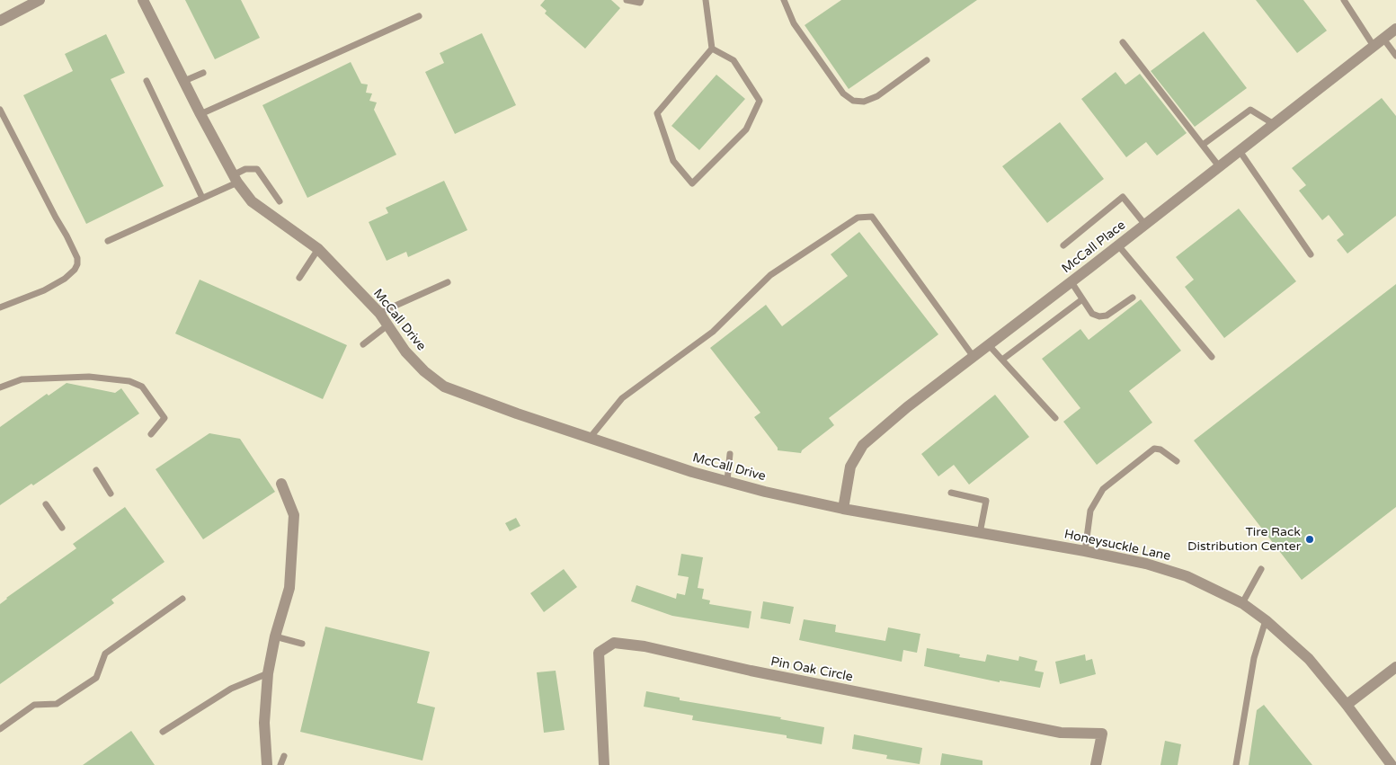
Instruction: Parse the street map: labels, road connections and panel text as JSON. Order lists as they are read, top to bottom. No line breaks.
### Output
{"streets":{"street":["McCall Place","McCall Drive","Honeysuckle Lane","Pin Oak Circle"]},"crossings":[["McCall Place","McCall Drive"],["McCall Place","Honeysuckle Lane"],["McCall Drive","Honeysuckle Lane"]],"places":["Tire Rack Distribution Center"]}
